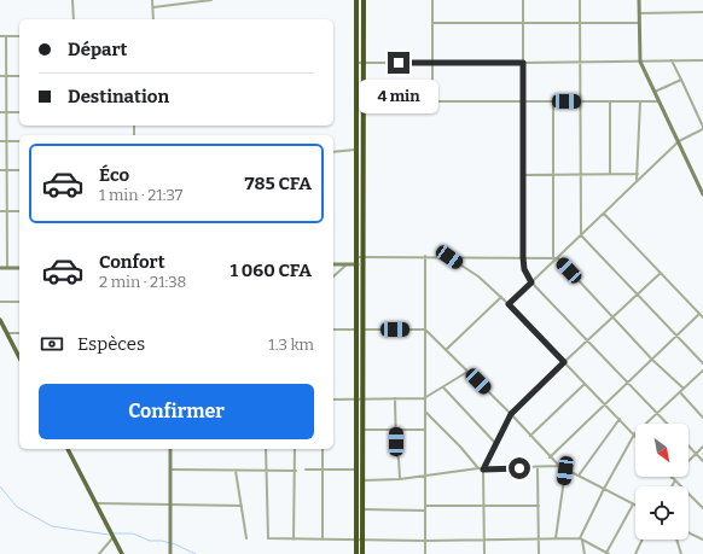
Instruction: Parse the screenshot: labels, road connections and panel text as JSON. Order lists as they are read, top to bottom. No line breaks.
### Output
{"north":"bottom right","page":{"banner":["Départ","Destination"],"bubble":"4 min","list":[{"name":"Éco","note":"1 min · 21:37","value":"785 CFA"},{"name":"Confort","note":"2 min · 21:38","value":"1 060 CFA"}],"pay":["Espèces","1.3 km"],"buttons":"Confirmer"}}
